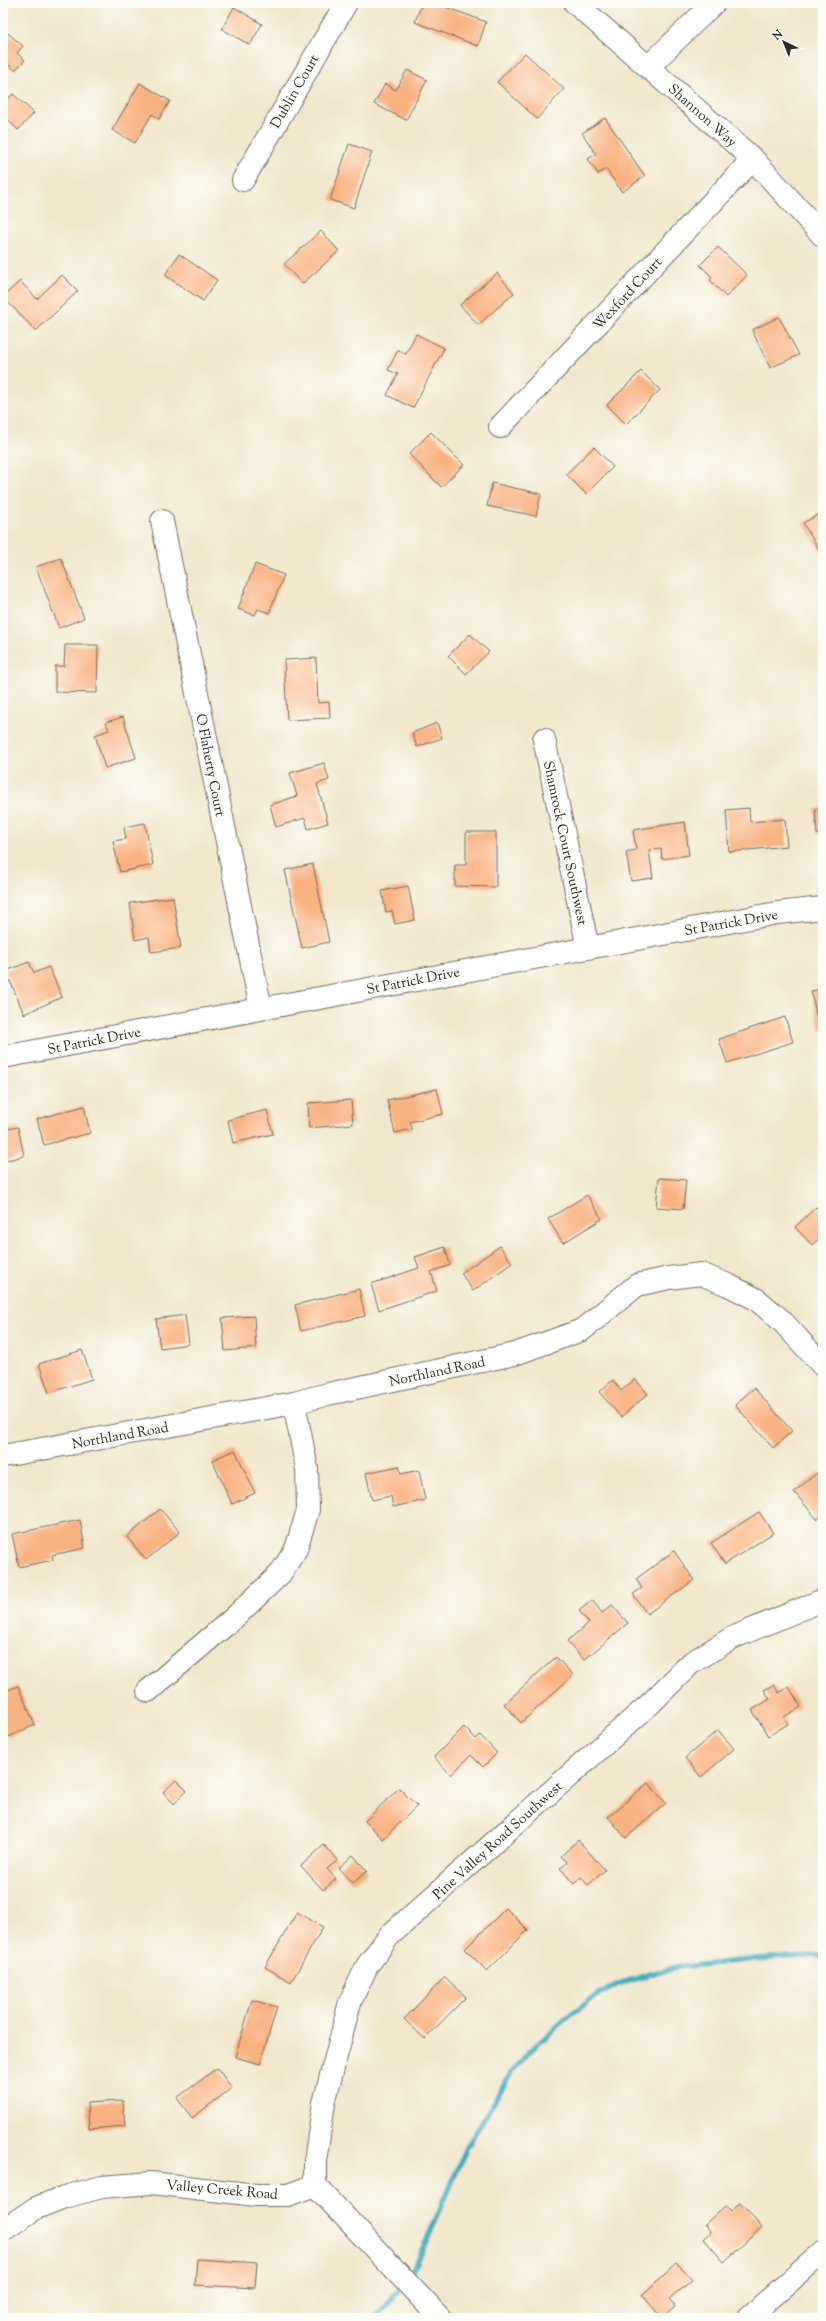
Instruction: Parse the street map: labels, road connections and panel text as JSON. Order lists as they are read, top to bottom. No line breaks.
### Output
{"streets":{"street":["Dublin Court","Shannon Way","Wexford Court","O Flaherty Court","Shamrock Court Southwest","St Patrick Drive","Northland Road","Pine Valley Road Southwest","Valley Creek Road"]},"crossings":[["Shannon Way","Wexford Court"],["O Flaherty Court","St Patrick Drive"],["Shamrock Court Southwest","St Patrick Drive"],["Pine Valley Road Southwest","Valley Creek Road"]],"north":"top left"}
